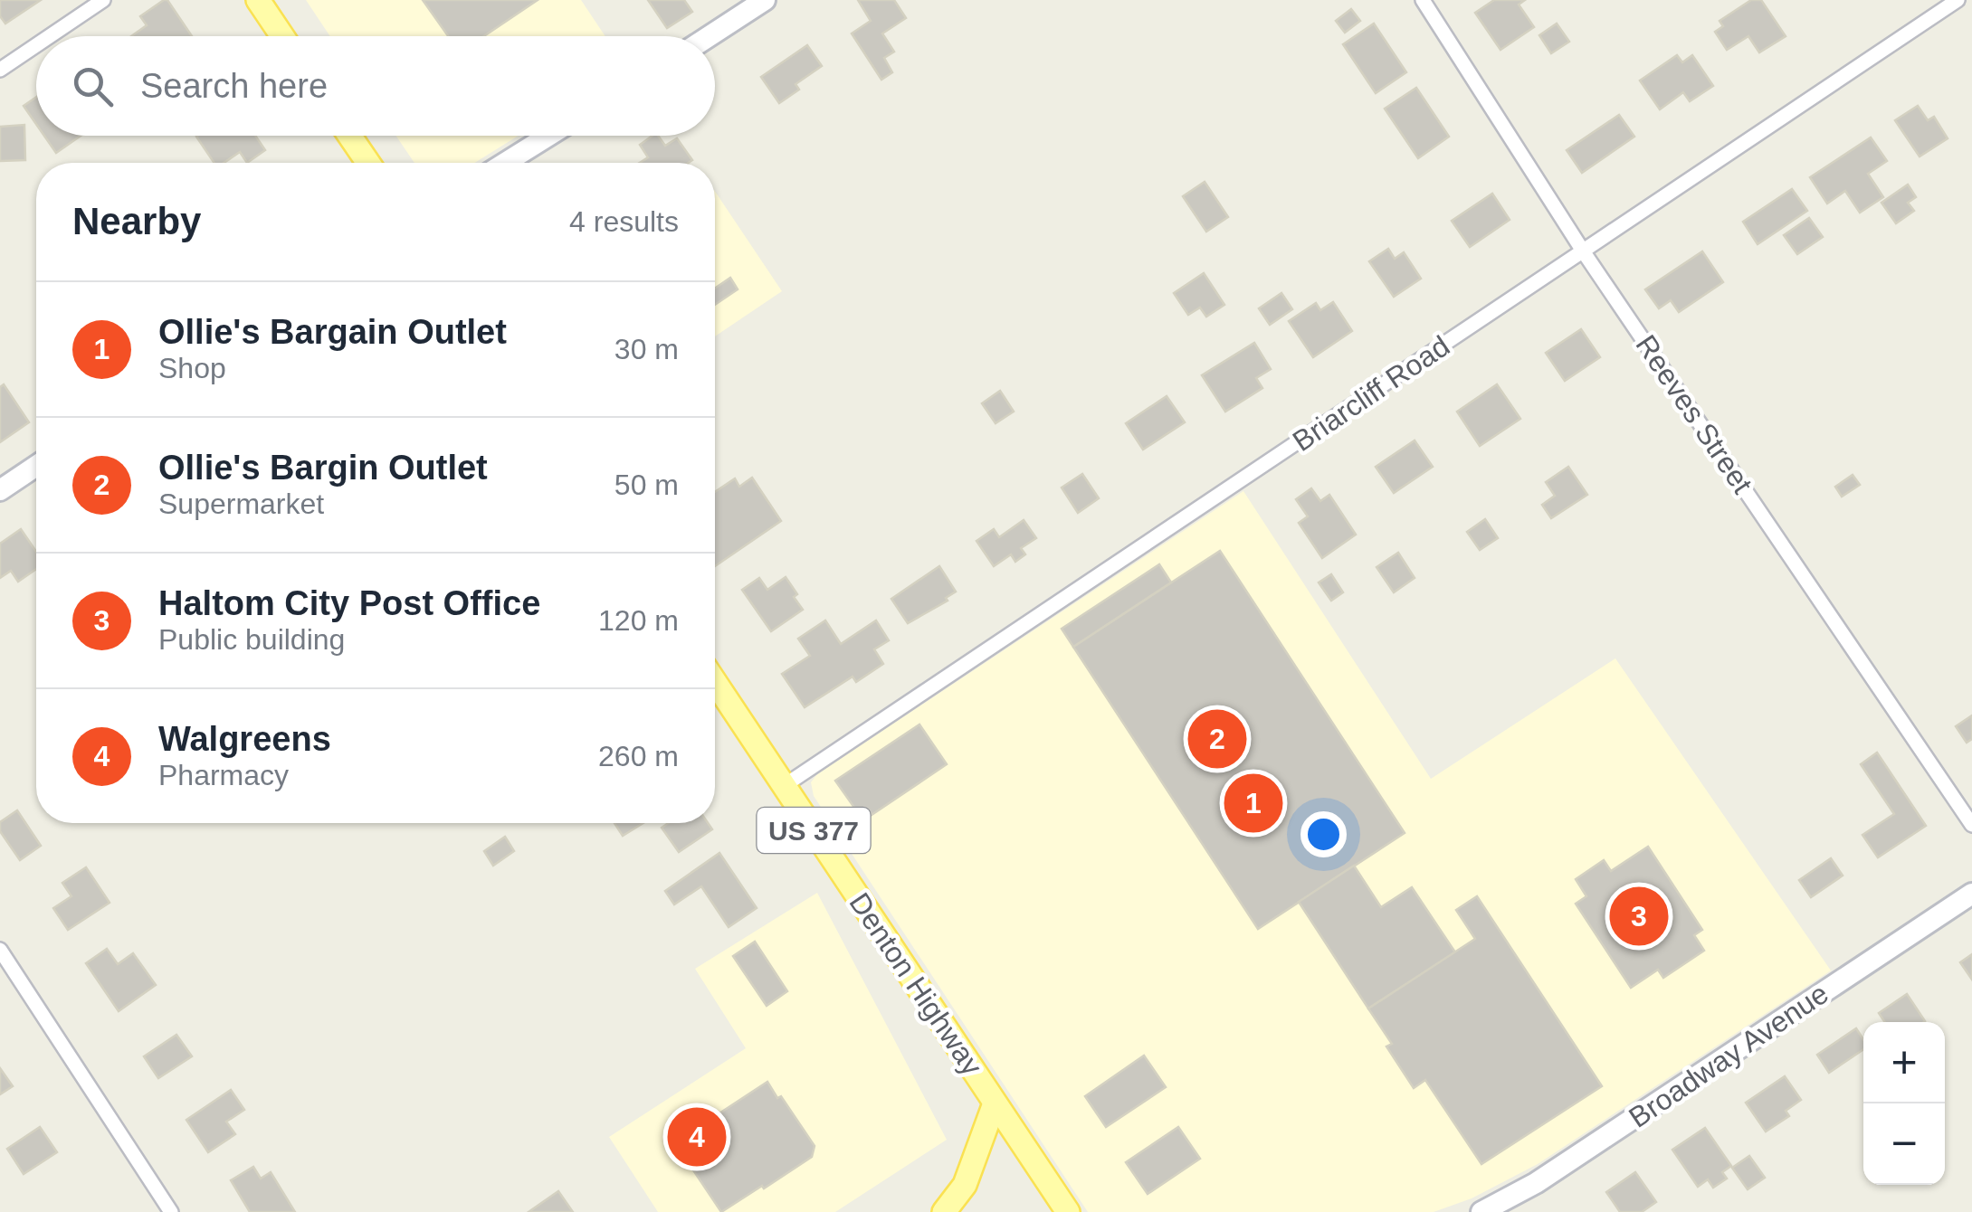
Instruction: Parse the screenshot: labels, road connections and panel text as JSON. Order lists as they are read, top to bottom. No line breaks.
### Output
{"streets":{"main road":["US 377","Denton Highway","Broadway Avenue"],"street":["Briarcliff Road","Reeves Street"]},"crossings":[["Briarcliff Road","Reeves Street"],["Briarcliff Road","Denton Highway"]],"page":{"search":"Search here","heading":["Nearby","4 results"],"list":[{"mark":"1","name":"Ollie's Bargain Outlet","note":"Shop","value":"30 m"},{"mark":"2","name":"Ollie's Bargin Outlet","note":"Supermarket","value":"50 m"},{"mark":"3","name":"Haltom City Post Office","note":"Public building","value":"120 m"},{"mark":"4","name":"Walgreens","note":"Pharmacy","value":"260 m"}],"pins":["2","1","3","4"],"map_buttons":["+","−"]}}
